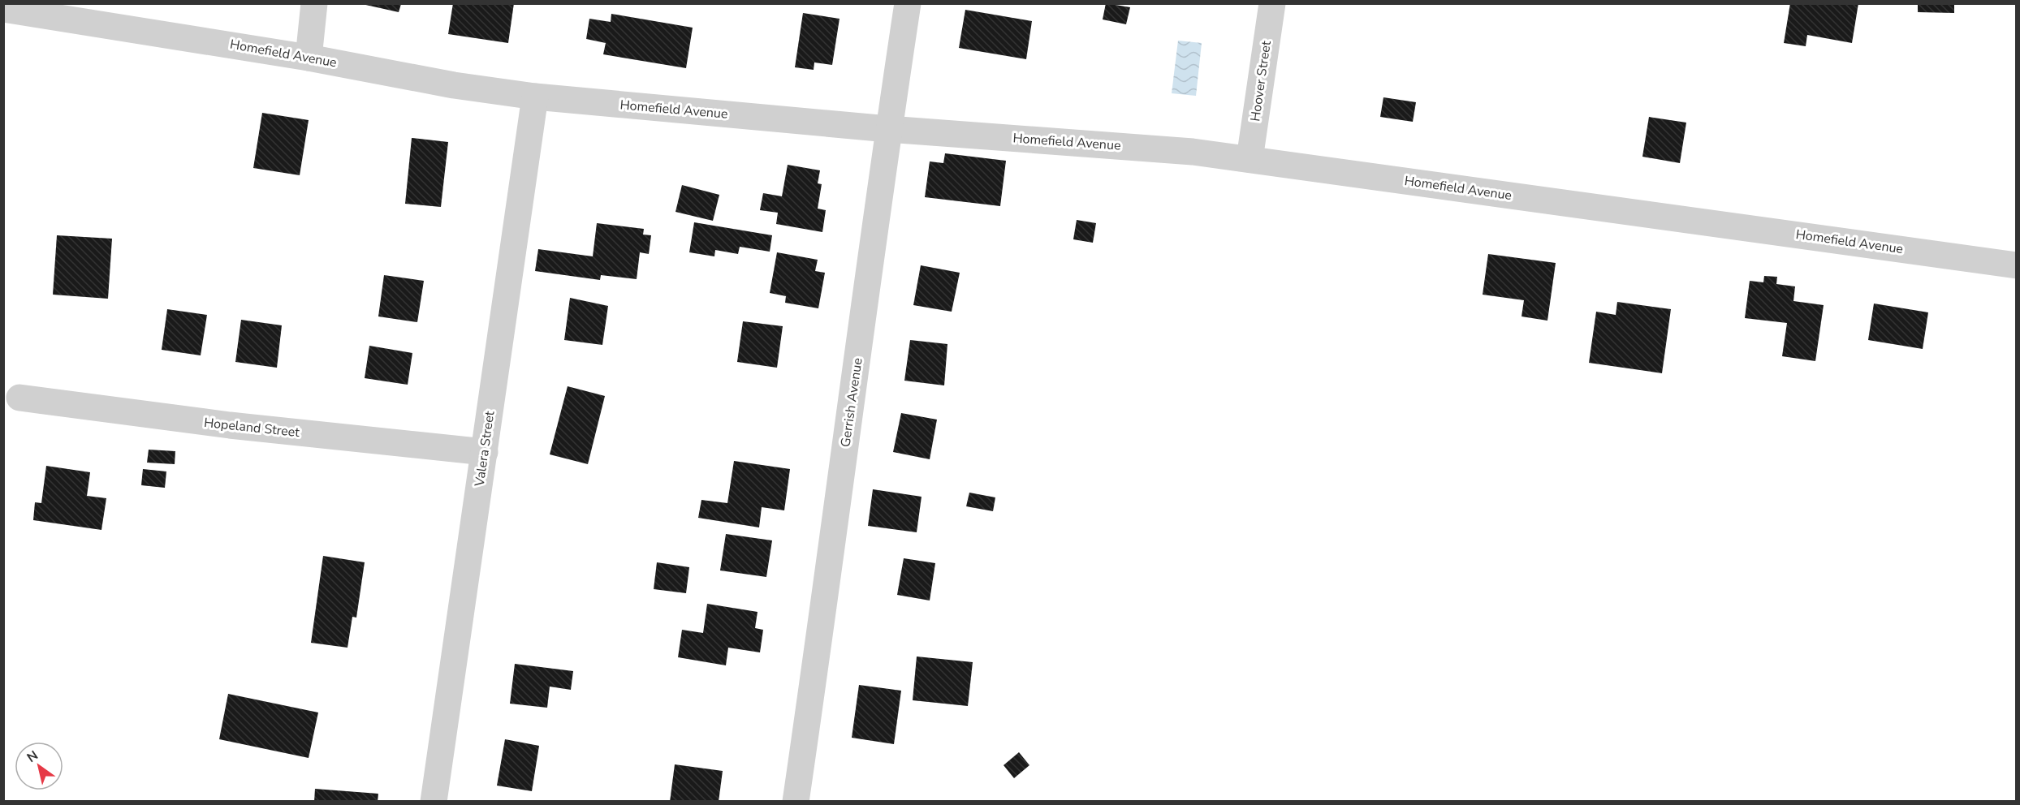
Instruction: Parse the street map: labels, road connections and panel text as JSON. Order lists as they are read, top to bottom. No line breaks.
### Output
{"streets":{"street":["Homefield Avenue","Hoover Street","Gerrish Avenue","Hopeland Street","Valera Street"]},"crossings":[["Homefield Avenue","Hoover Street"],["Homefield Avenue","Gerrish Avenue"],["Homefield Avenue","Valera Street"],["Hopeland Street","Valera Street"]],"north":"top left"}
